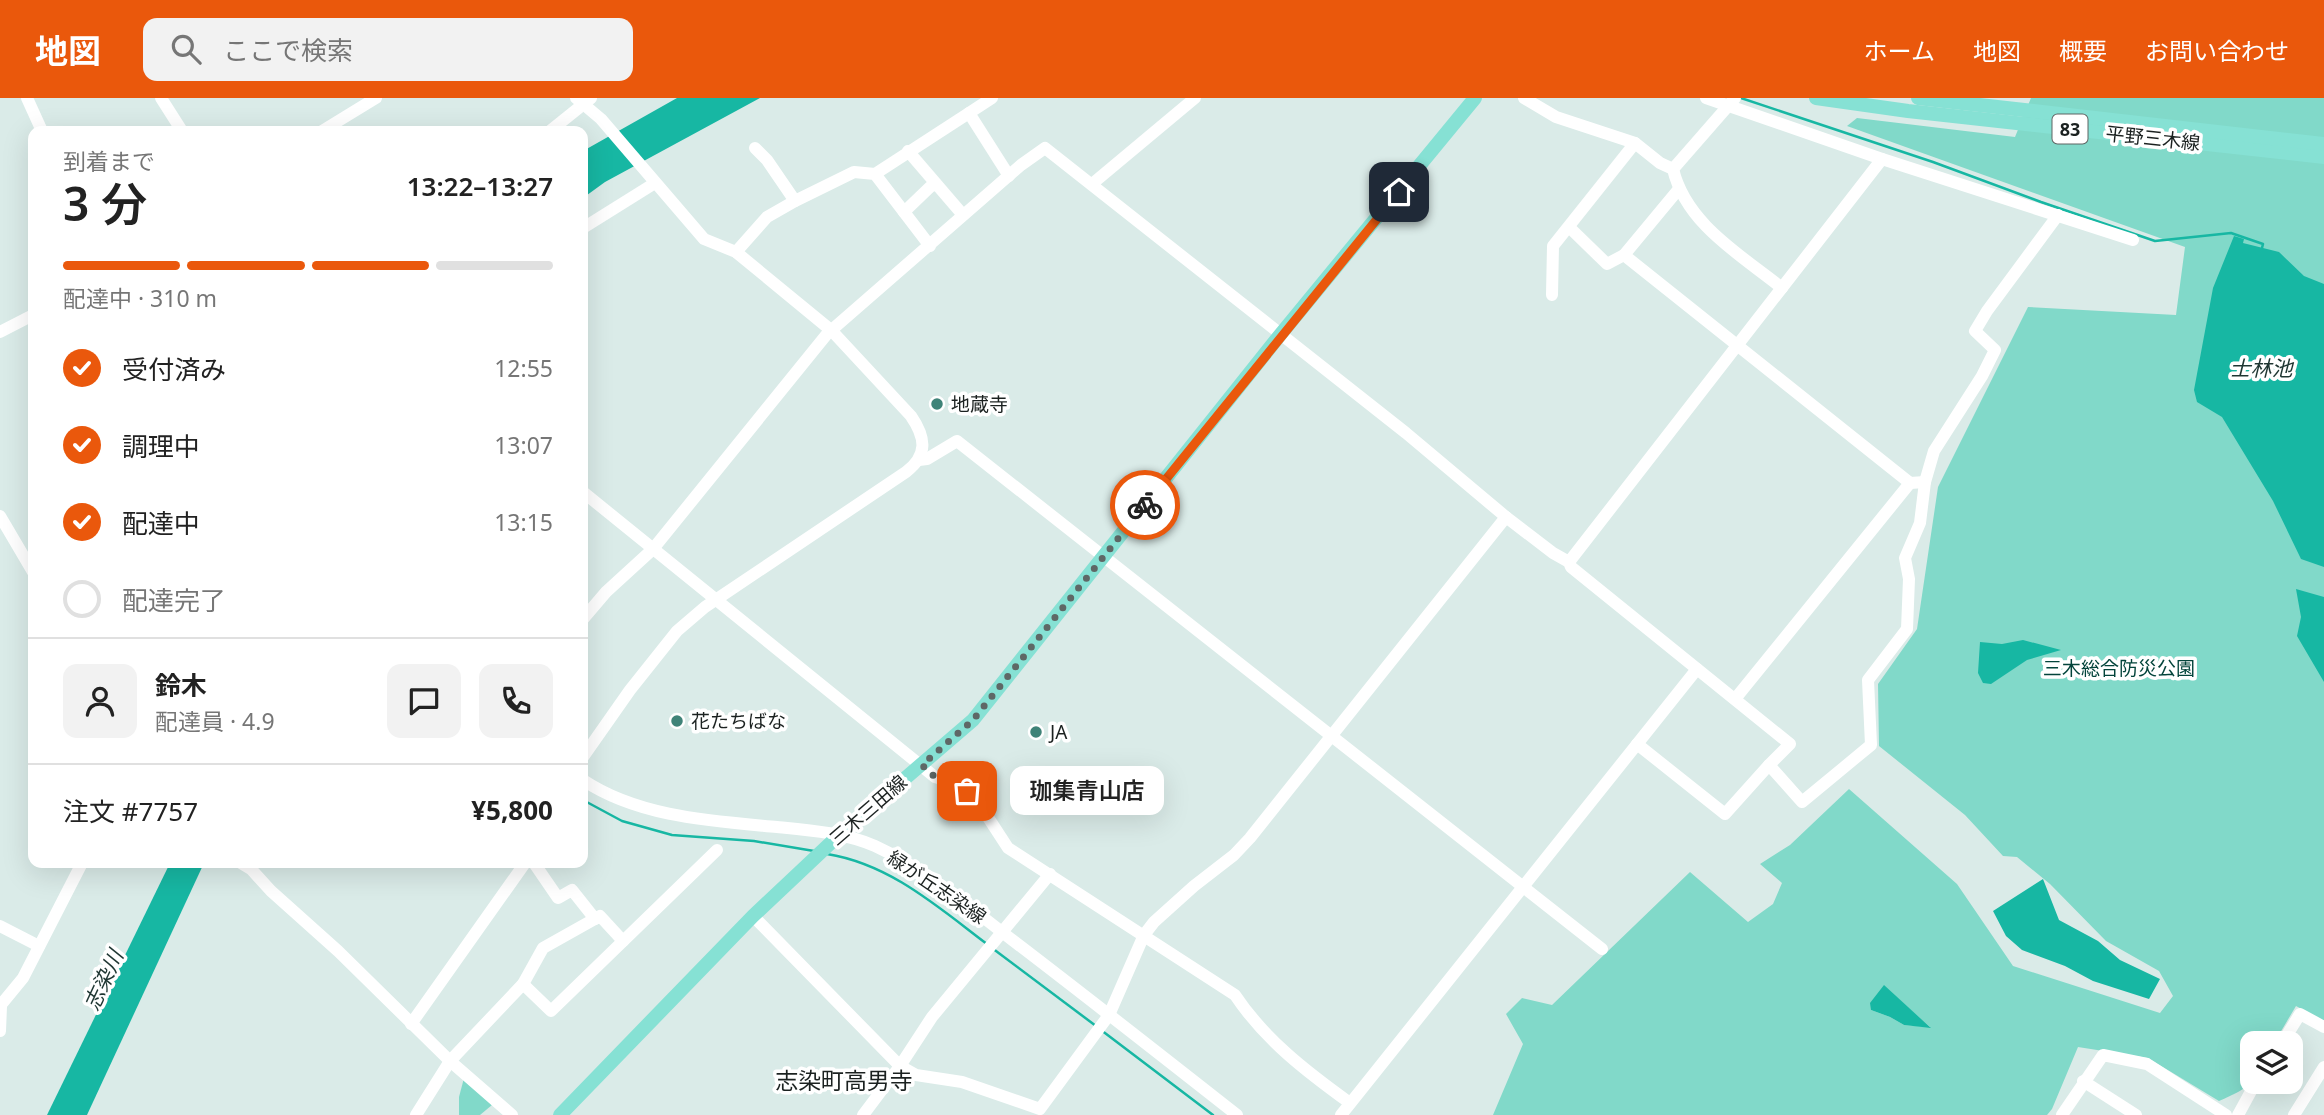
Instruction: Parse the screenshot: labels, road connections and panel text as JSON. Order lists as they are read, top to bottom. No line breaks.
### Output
{"streets":{"main road":["83","平野三木線","三木三田線"],"street":["緑が丘志染線"]},"crossings":[["三木三田線","緑が丘志染線"]],"districts":["志染町高男寺"],"water":["士林池","志染川"],"parks":["三木総合防災公園"],"places":["地蔵寺","花たちばな","JA","珈集青山店"],"page":{"header":"地図","search":"ここで検索","nav":["ホーム","地図","概要","お問い合わせ"],"heading":["3 分","到着まで","13:22–13:27"],"panel":["鈴木","配達員 · 4.9","注文 #7757","¥5,800"],"bar":"配達中 · 310 m","list":[["受付済み","12:55"],["調理中","13:07"],["配達中","13:15"],"配達完了"],"bubble":"珈集青山店"}}
